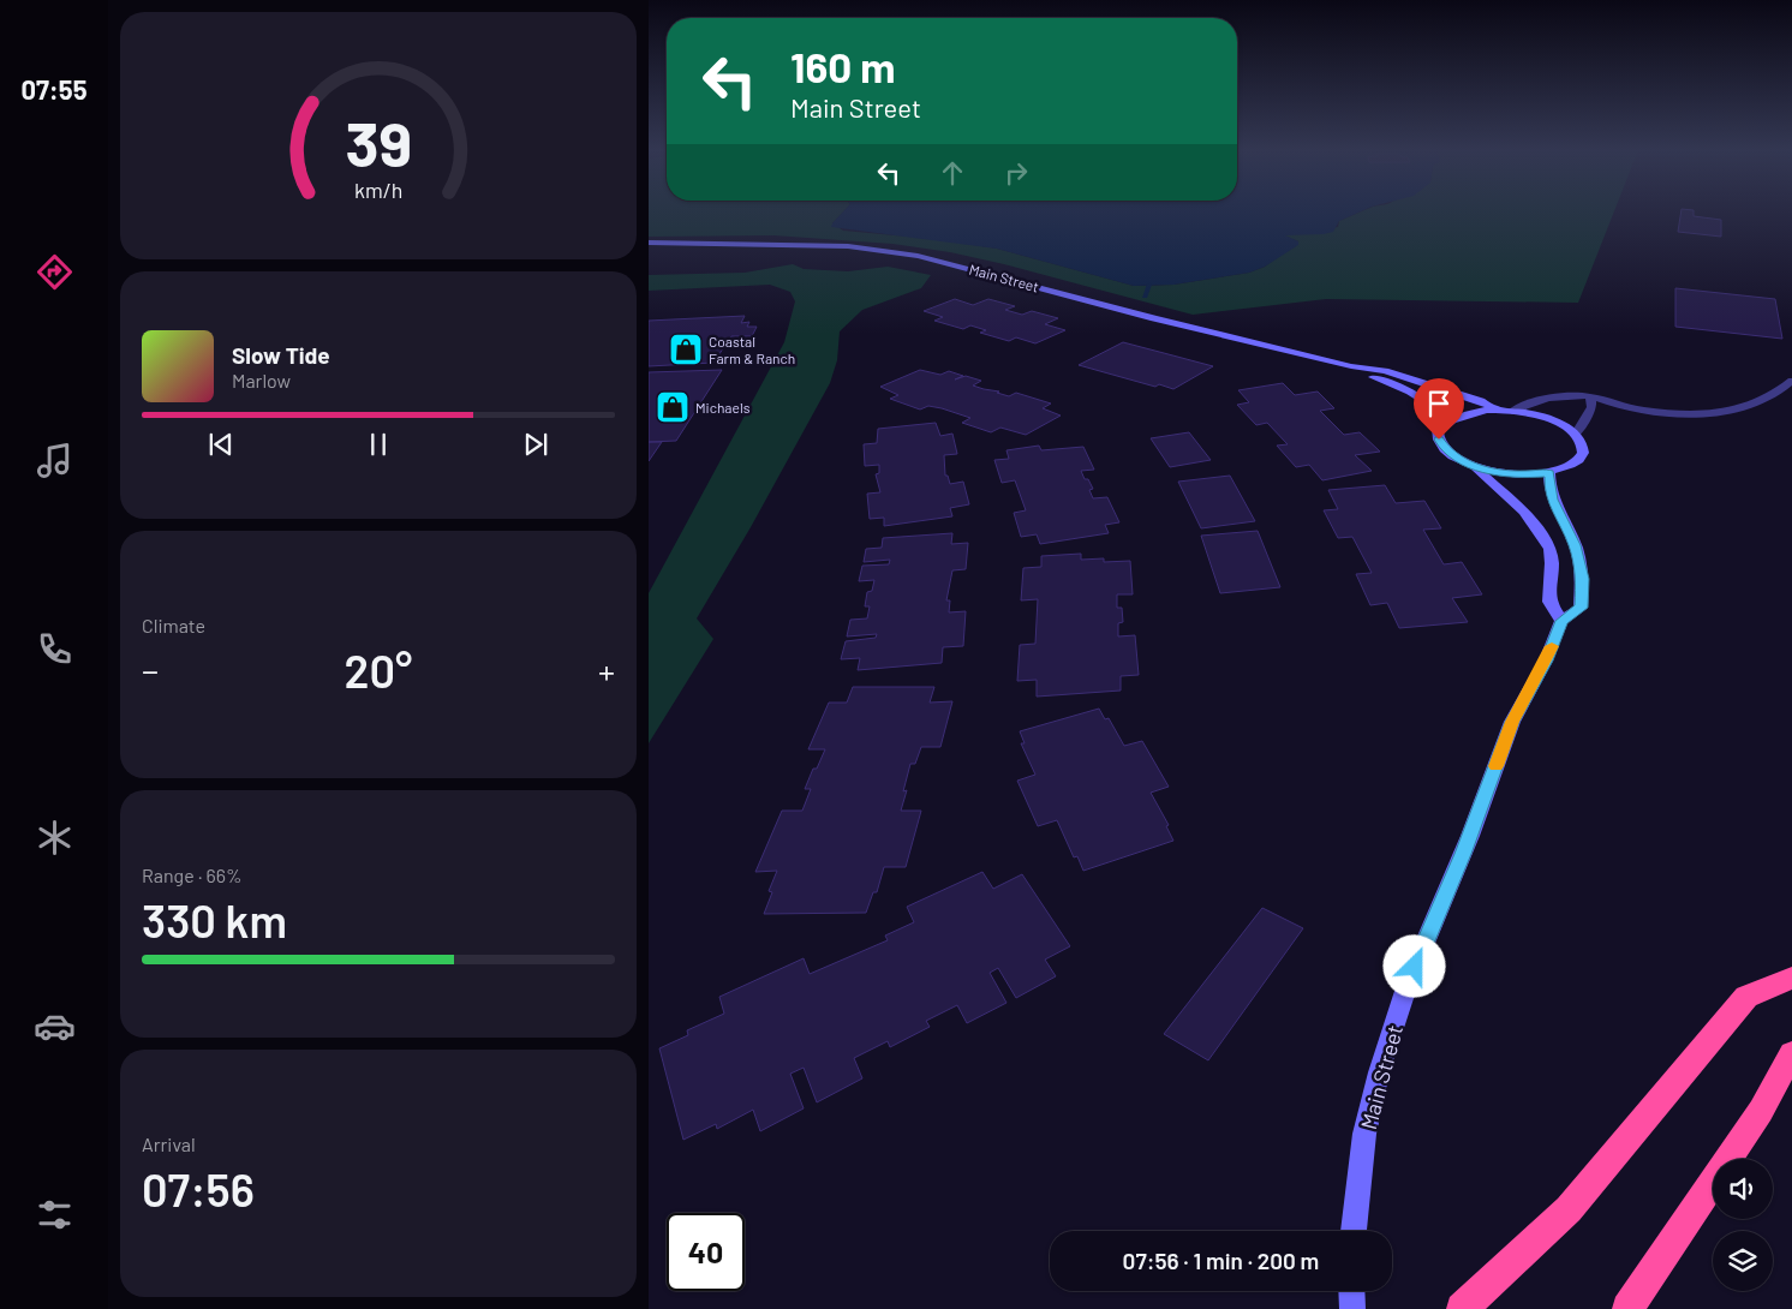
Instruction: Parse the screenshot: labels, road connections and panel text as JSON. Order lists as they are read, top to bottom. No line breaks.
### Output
{"streets":{"street":["Main Street"]},"places":{"shop":["Coastal Farm & Ranch","Michaels"]},"page":{"tabs":"07:55","turn":["160 m","Main Street"],"song":["Slow Tide","Marlow"],"tile":["Climate",["Range · 66%","330 km"],["Arrival","07:56"]],"heat":["−","20°","+"],"limit":"40","trip":"07:56 · 1 min · 200 m","gauge":["39","km/h"]}}
